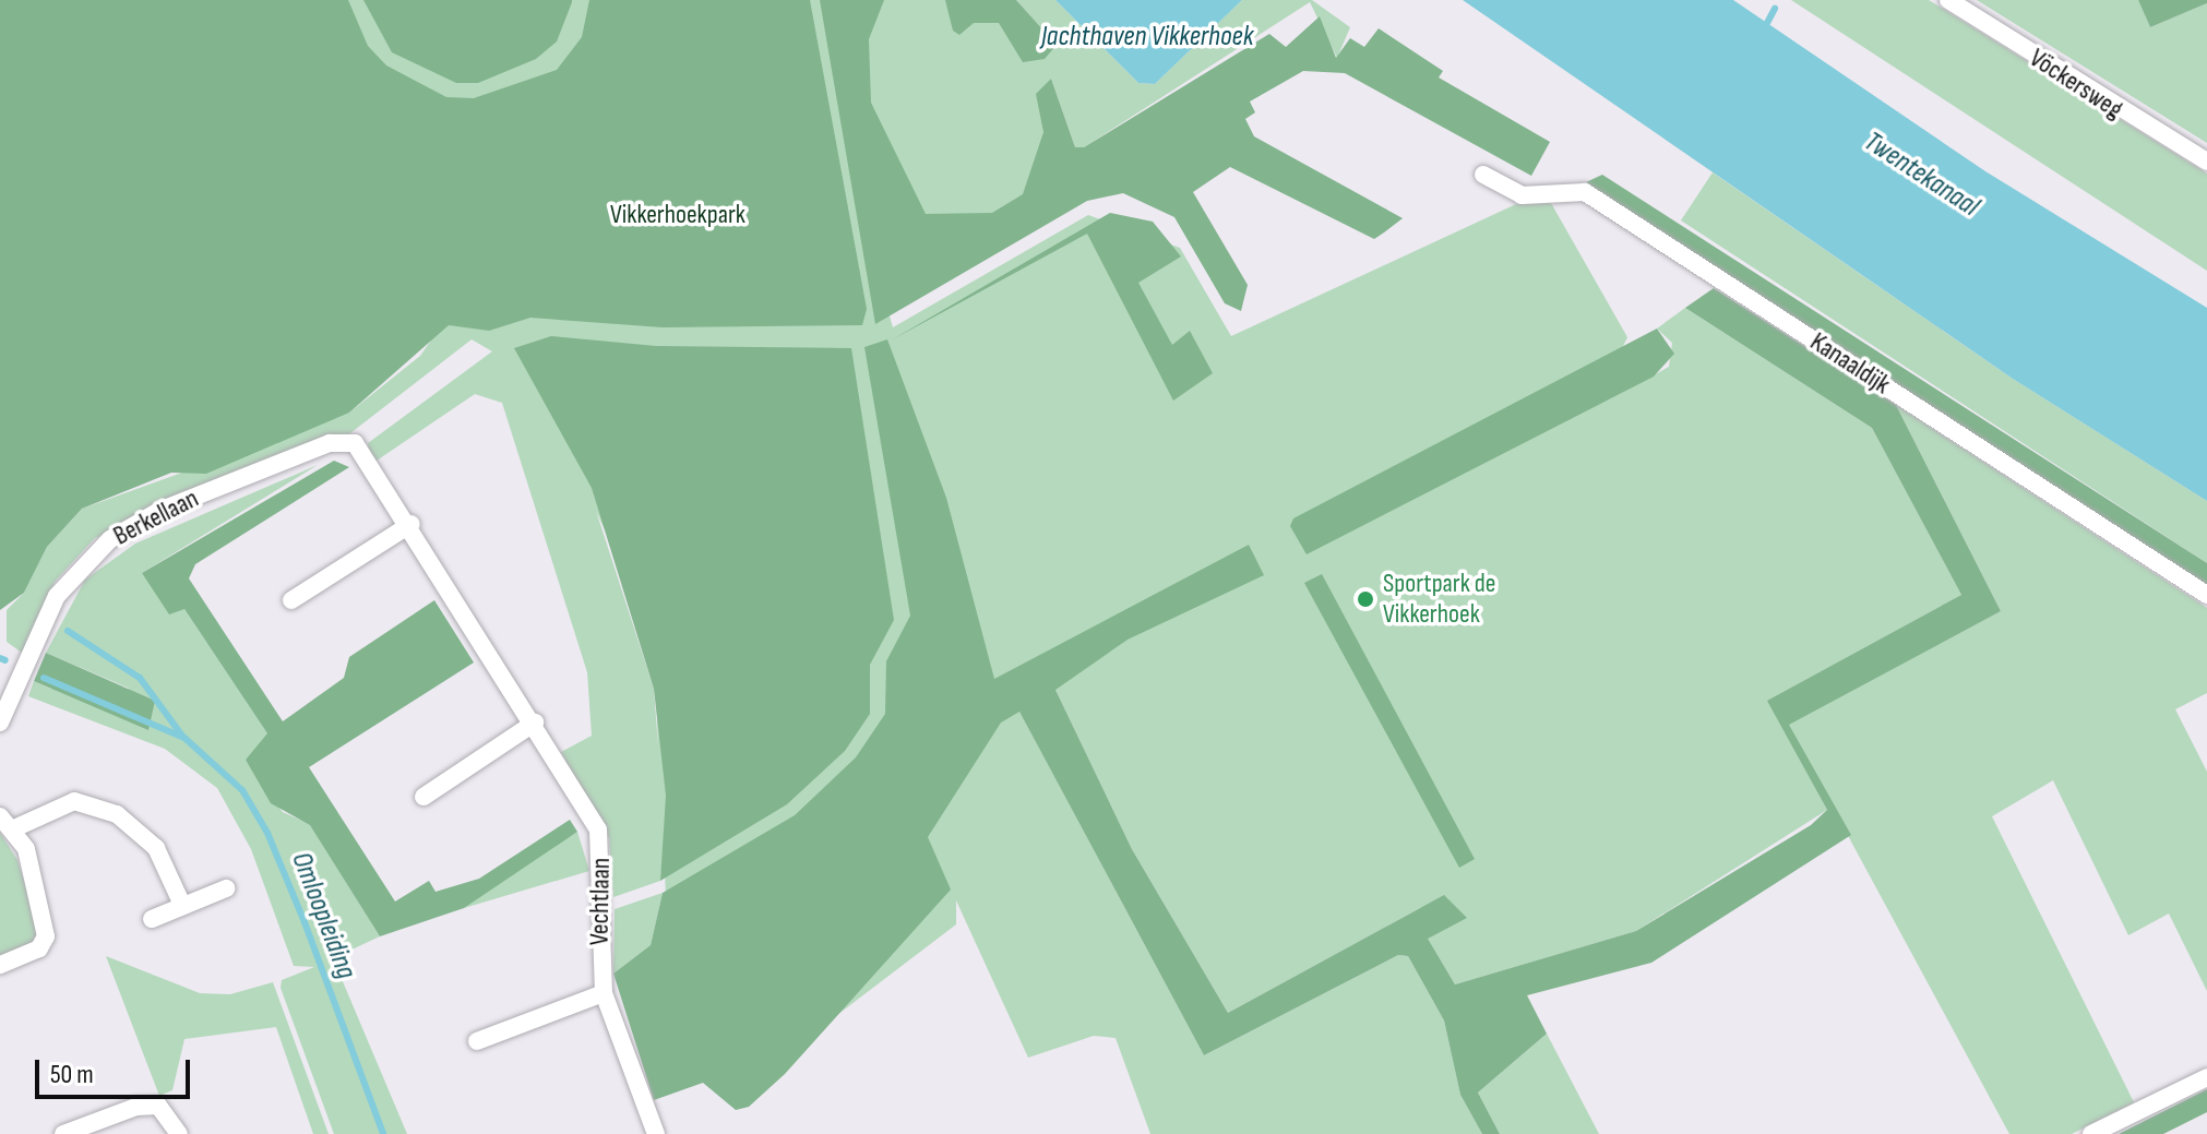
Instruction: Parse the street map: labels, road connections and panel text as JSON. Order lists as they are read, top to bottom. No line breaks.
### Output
{"streets":{"street":["Vöckersweg","Kanaaldijk","Berkellaan","Vechtlaan"]},"crossings":[["Berkellaan","Vechtlaan"]],"water":["Jachthaven Vikkerhoek","Twentekanaal","Omloopleiding"],"parks":["Vikkerhoekpark"],"places":["Sportpark de Vikkerhoek"],"scale_bar":"50 m"}
